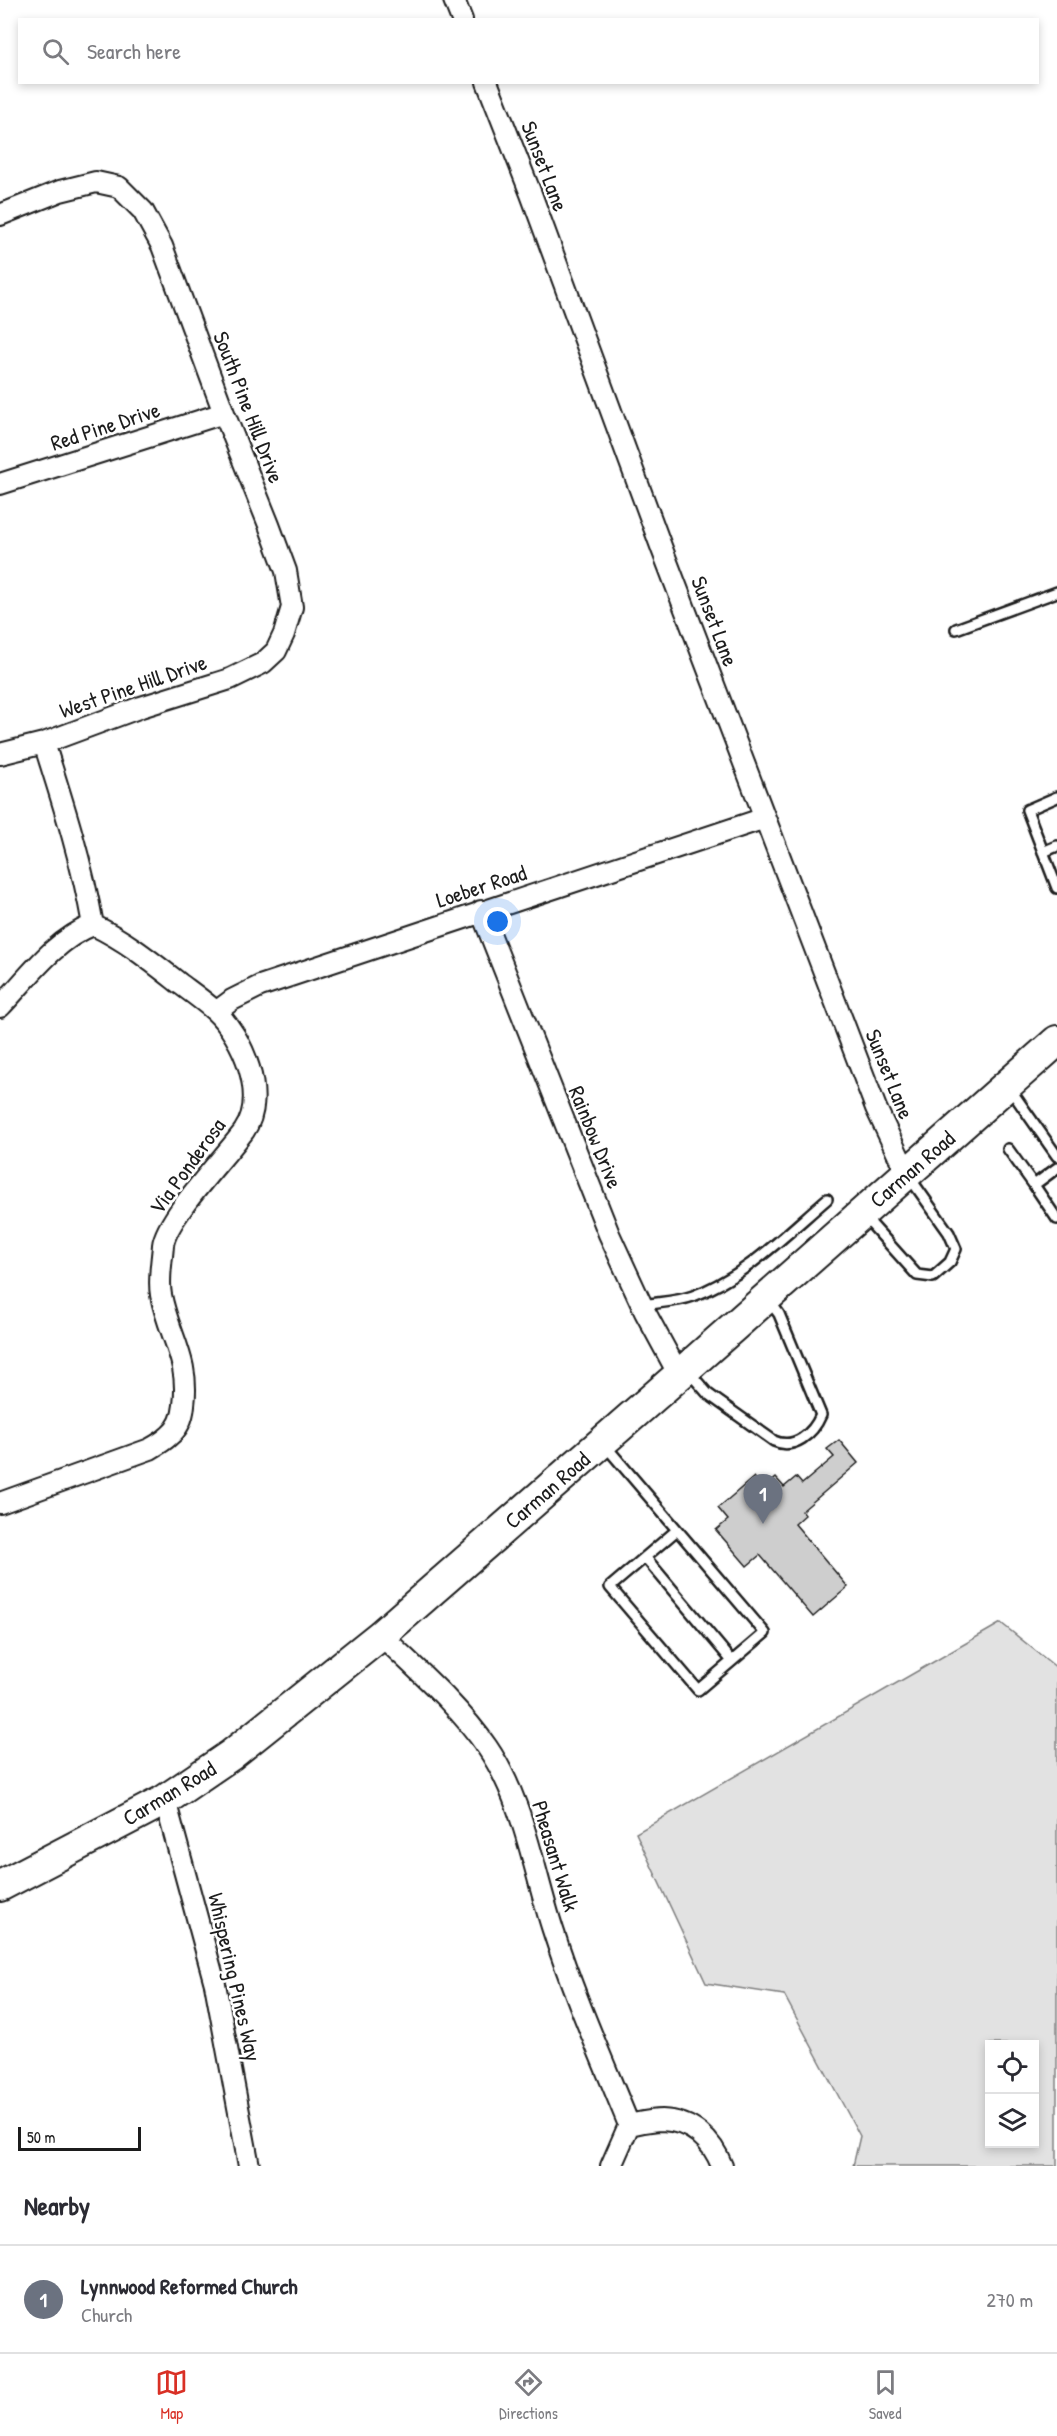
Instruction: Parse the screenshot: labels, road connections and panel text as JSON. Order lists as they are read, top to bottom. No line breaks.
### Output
{"streets":{"main road":["Carman Road"],"street":["Sunset Lane","South Pine Hill Drive","Red Pine Drive","West Pine Hill Drive","Loeber Road","Rainbow Drive","Via Ponderosa","Pheasant Walk","Whispering Pines Way"]},"crossings":[["Sunset Lane","Loeber Road"],["Sunset Lane","Carman Road"],["South Pine Hill Drive","Red Pine Drive"],["South Pine Hill Drive","West Pine Hill Drive"],["Loeber Road","Rainbow Drive"],["Loeber Road","Via Ponderosa"],["Rainbow Drive","Carman Road"],["Carman Road","Pheasant Walk"],["Carman Road","Whispering Pines Way"]],"scale_bar":"50 m","page":{"search":"Search here","pins":"1","scale":"50 m","heading":"Nearby","list":[{"mark":"1","name":"Lynnwood Reformed Church","note":"Church","value":"270 m"}],"nav":["Map","Directions","Saved"]}}
